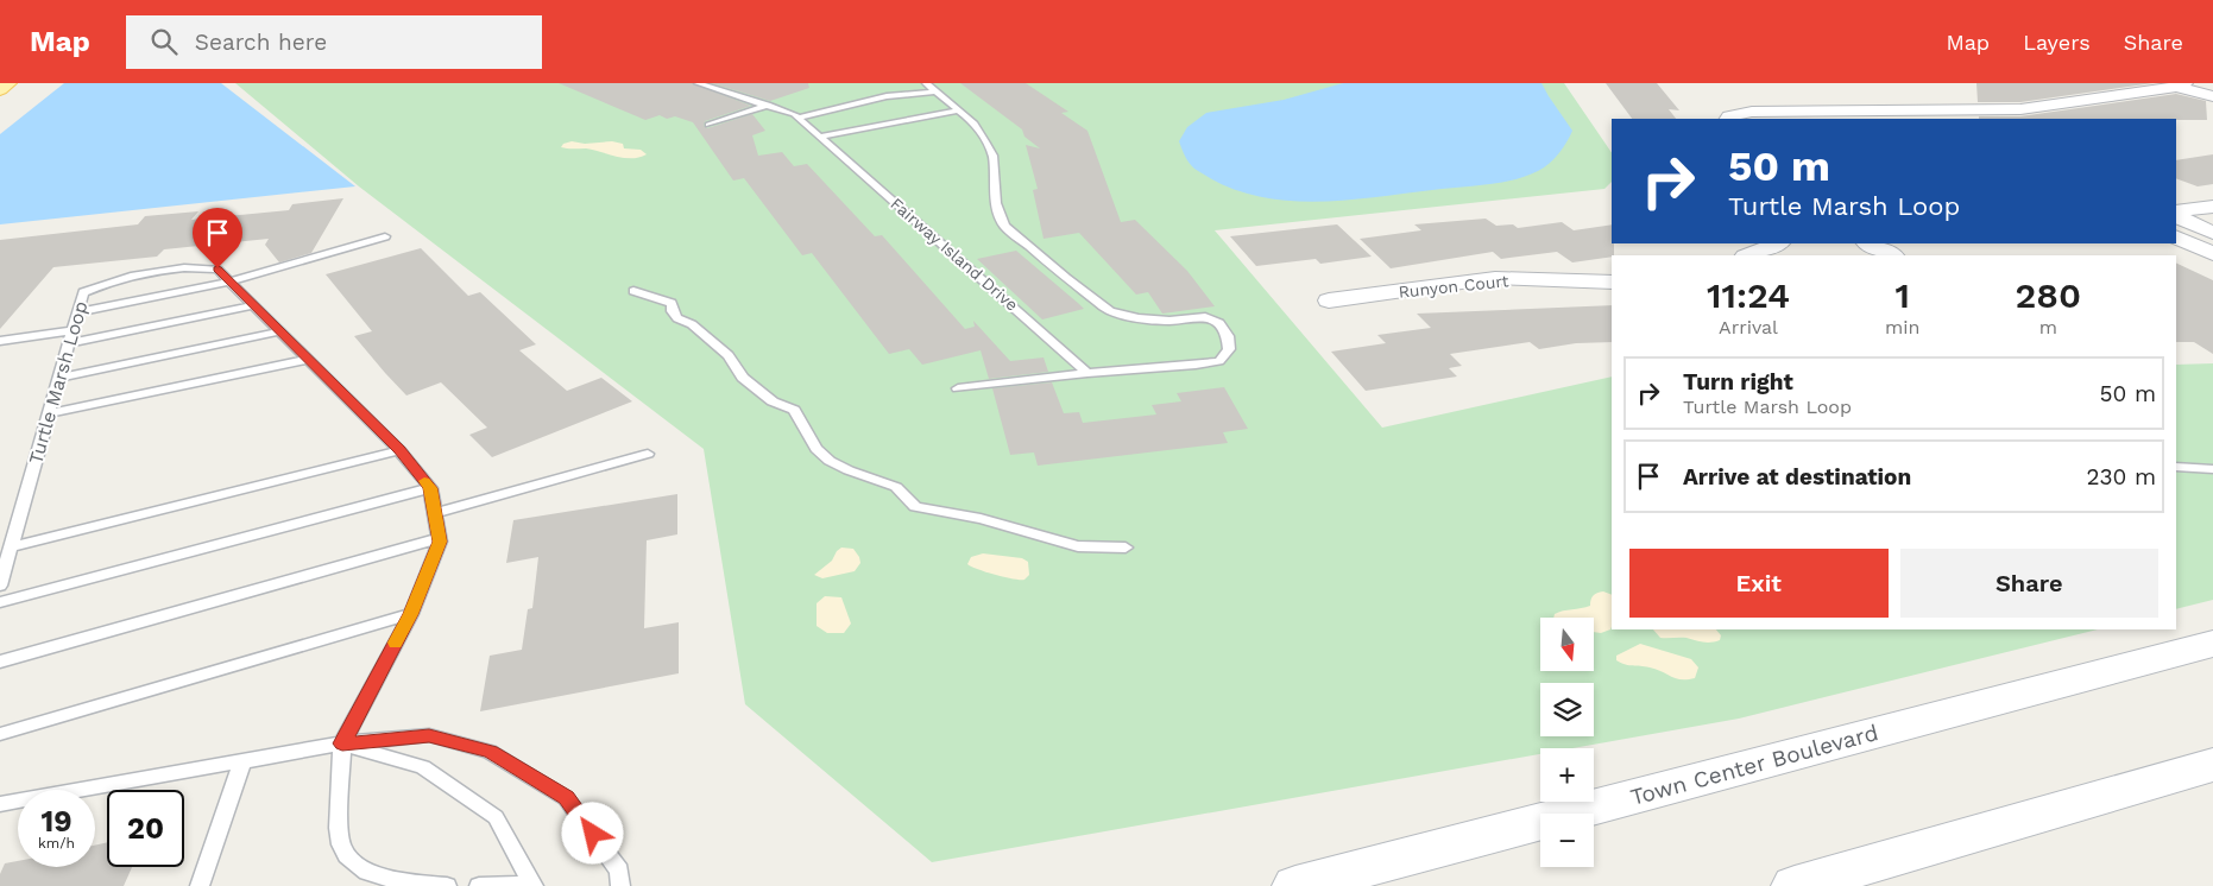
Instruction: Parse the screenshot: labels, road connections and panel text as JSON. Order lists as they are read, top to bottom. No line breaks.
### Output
{"streets":{"main road":["Town Center Boulevard"],"street":["Runyon Court"],"lane":["Fairway Island Drive","Turtle Marsh Loop"]},"north":"bottom","page":{"header":"Map","search":"Search here","nav":["Map","Layers","Share"],"turn":["50 m","Turtle Marsh Loop"],"eta":["11:24","Arrival","1","min","280","m"],"list":[{"name":"Turn right","note":"Turtle Marsh Loop","value":"50 m"},{"name":"Arrive at destination","value":"230 m"}],"buttons":["Exit","Share"],"map_buttons":["+","−"],"speed":"19 km/h","limit":"20"}}
